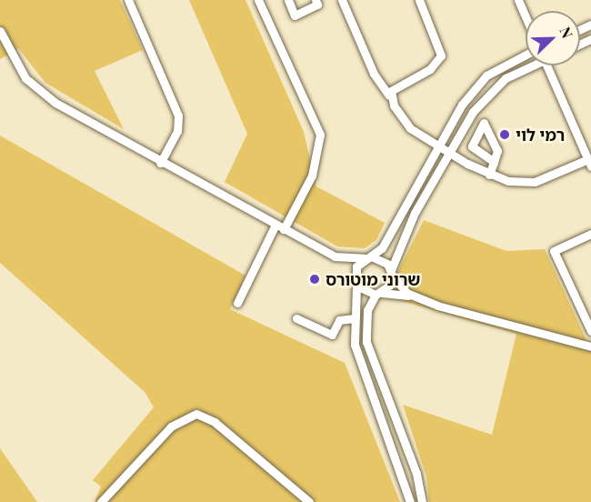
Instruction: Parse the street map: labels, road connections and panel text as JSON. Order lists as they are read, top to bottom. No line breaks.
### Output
{"places":["רמי לוי","שרוני מוטורס"],"north":"top right"}
